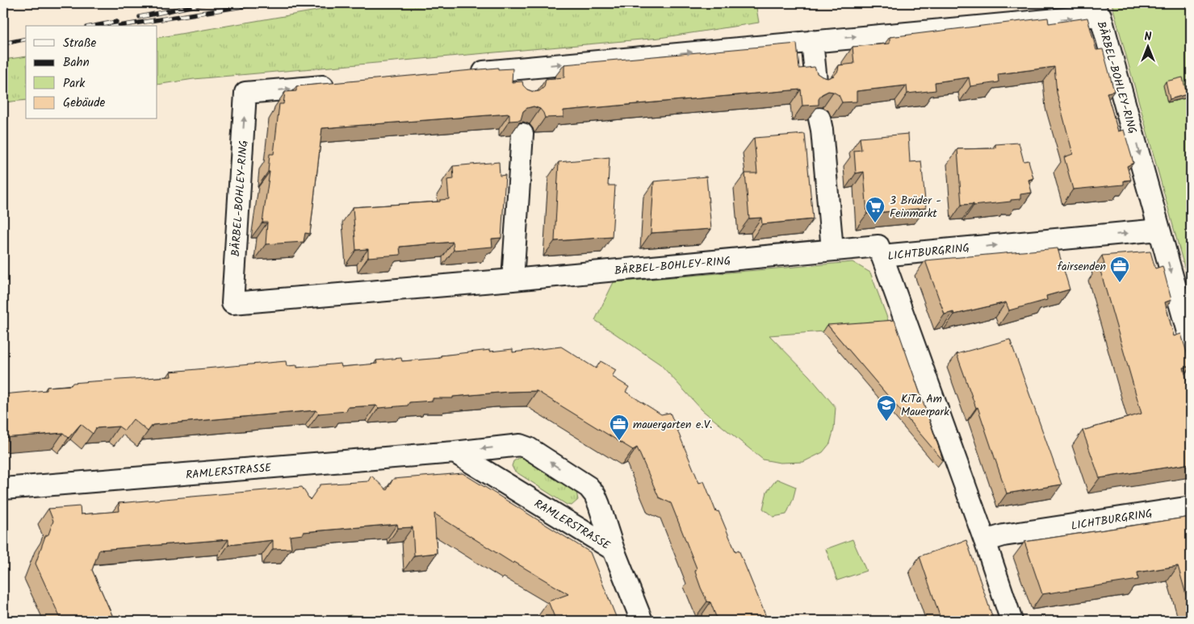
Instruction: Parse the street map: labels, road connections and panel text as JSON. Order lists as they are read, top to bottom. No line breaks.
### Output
{"streets":{"street":["BÄRBEL-BOHLEY-RING","LICHTBURGRING","RAMLERSTRASSE"]},"crossings":[["BÄRBEL-BOHLEY-RING","LICHTBURGRING"]],"places":{"supermarket":["3 Brüder - Feinmarkt"],"office":["fairsenden","mauergarten e.V."],"school or university":["KiTa Am Mauerpark"]},"legend":["Straße","Bahn","Park","Gebäude"],"north":"top"}
